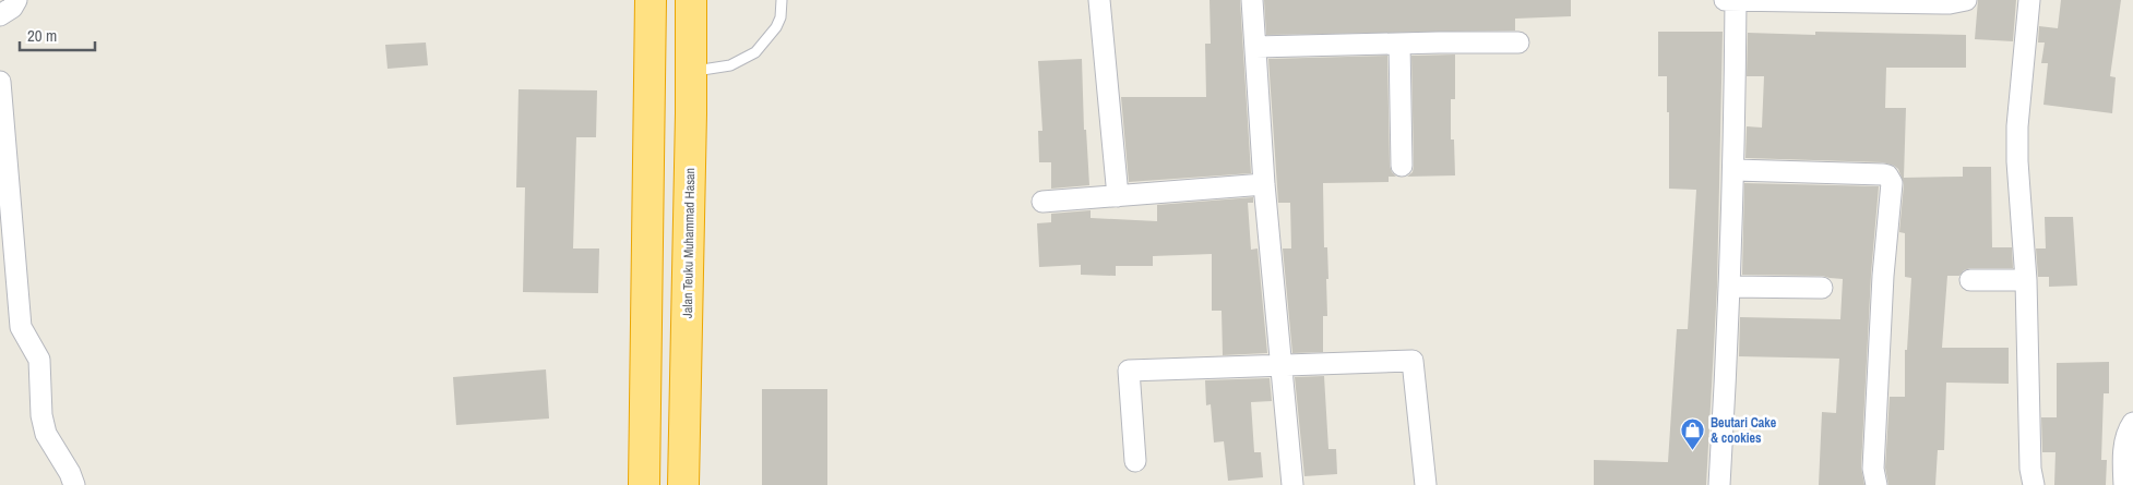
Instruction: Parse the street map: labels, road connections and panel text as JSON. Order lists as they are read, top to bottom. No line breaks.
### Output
{"streets":{"highway":["Jalan Teuku Muhammad Hasan"]},"places":{"shop":["Beutari Cake & cookies"]},"scale_bar":"20 m"}
